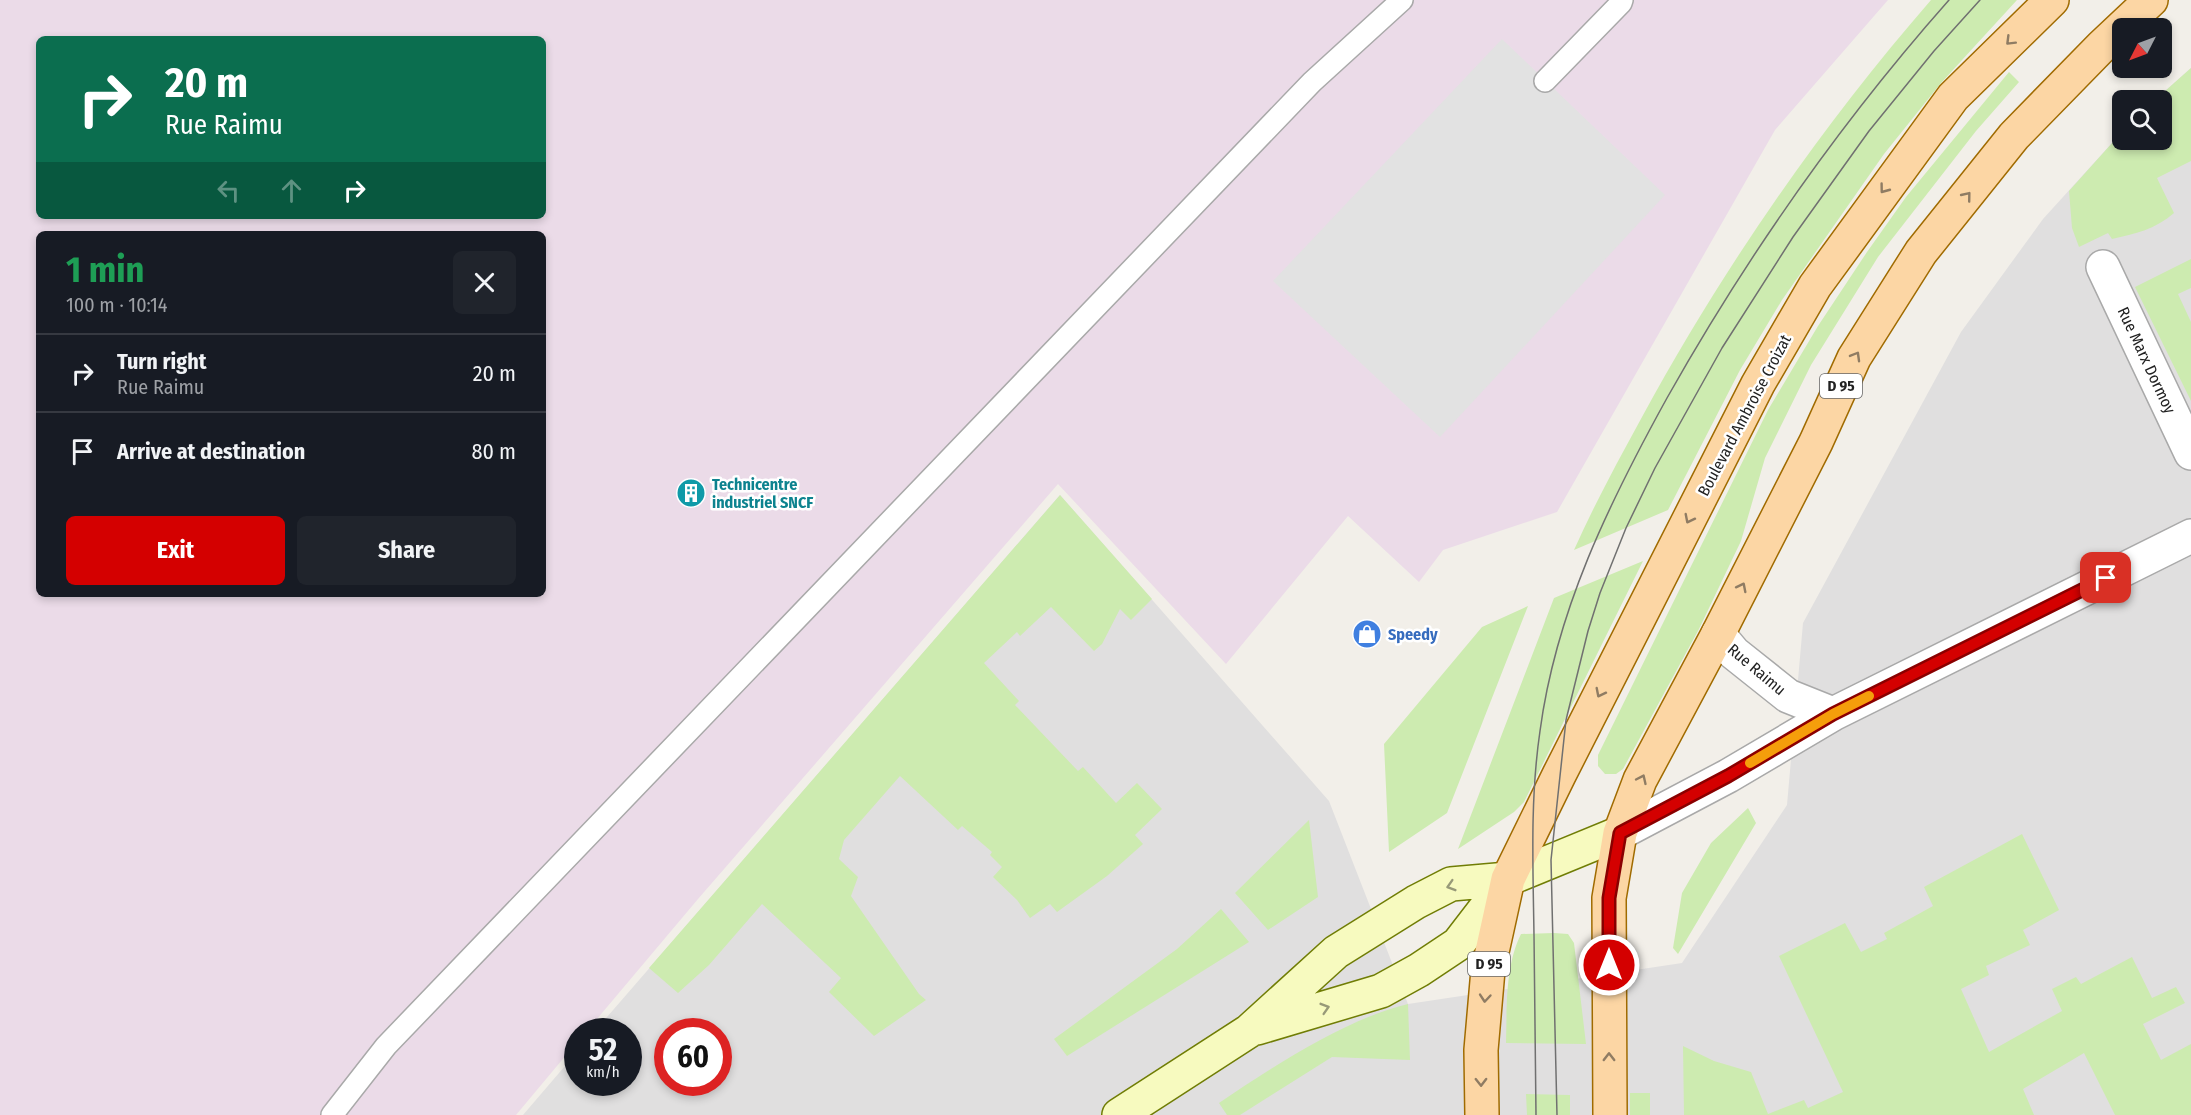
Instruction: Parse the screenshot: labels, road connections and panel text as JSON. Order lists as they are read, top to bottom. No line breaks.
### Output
{"streets":{"main road":["D 95","Boulevard Ambroise Croizat"],"street":["Rue Marx Dormoy","Rue Raimu"]},"crossings":[["D 95","Boulevard Ambroise Croizat"],["D 95","Rue Raimu"]],"places":{"building":["Technicentre industriel SNCF"],"shop":["Speedy"]},"north":"bottom left","page":{"turn":["20 m","Rue Raimu"],"heading":["1 min","100 m · 10:14"],"list":[{"name":"Turn right","note":"Rue Raimu","value":"20 m"},{"name":"Arrive at destination","value":"80 m"}],"buttons":["Exit","Share"],"speed":"52 km/h","limit":"60"}}
